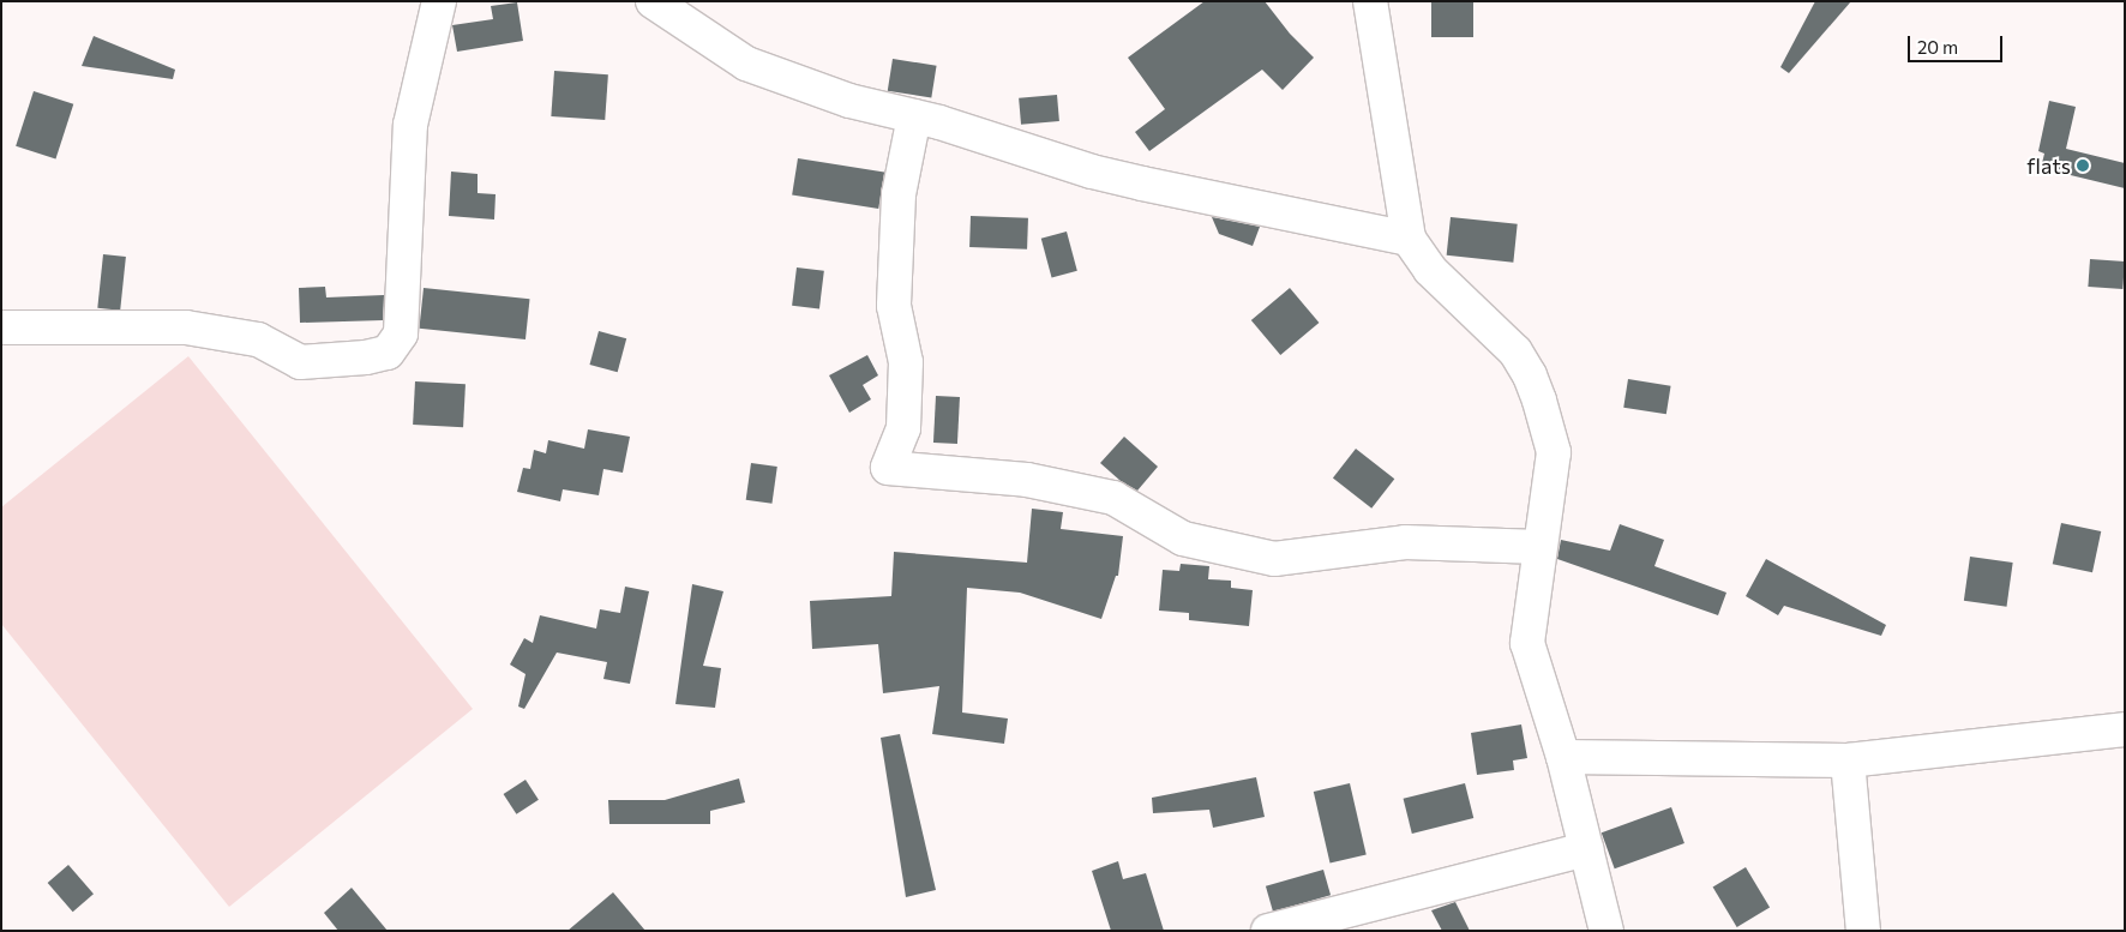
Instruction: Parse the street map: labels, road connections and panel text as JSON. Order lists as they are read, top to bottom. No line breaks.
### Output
{"places":["flats"],"scale_bar":"20 m"}
